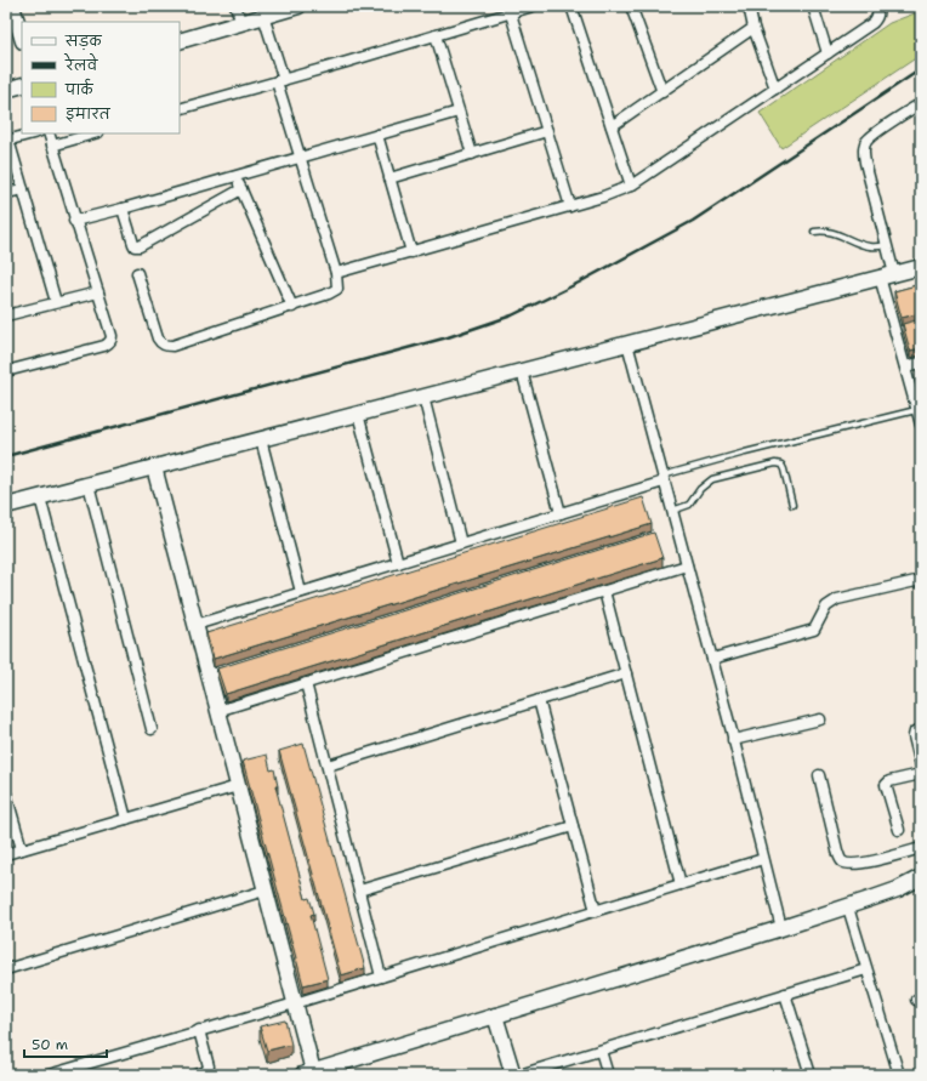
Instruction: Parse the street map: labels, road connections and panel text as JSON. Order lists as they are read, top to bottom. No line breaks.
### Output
{"legend":["सड़क","रेलवे","पार्क","इमारत"],"scale_bar":"50 m"}
